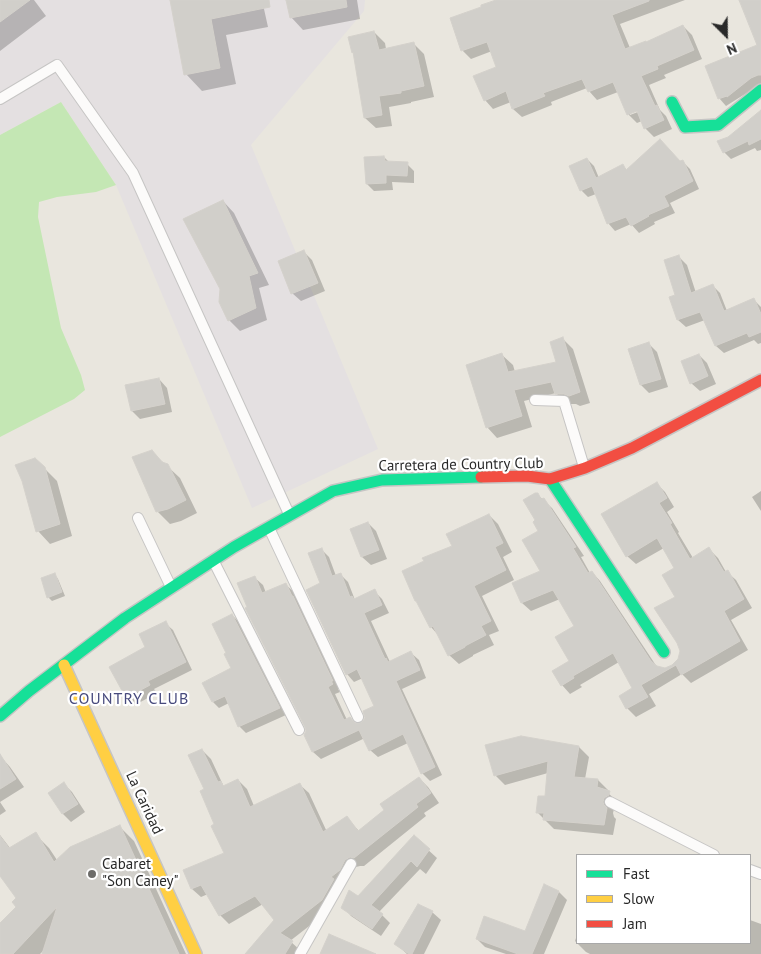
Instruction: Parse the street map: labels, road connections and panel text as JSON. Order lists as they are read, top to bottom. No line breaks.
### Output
{"streets":{"street":["Carretera de Country Club","La Caridad"]},"crossings":[["Carretera de Country Club","La Caridad"]],"districts":["COUNTRY CLUB"],"places":["Cabaret \"Son Caney\""],"legend":["Fast","Slow","Jam"],"north":"bottom right"}
